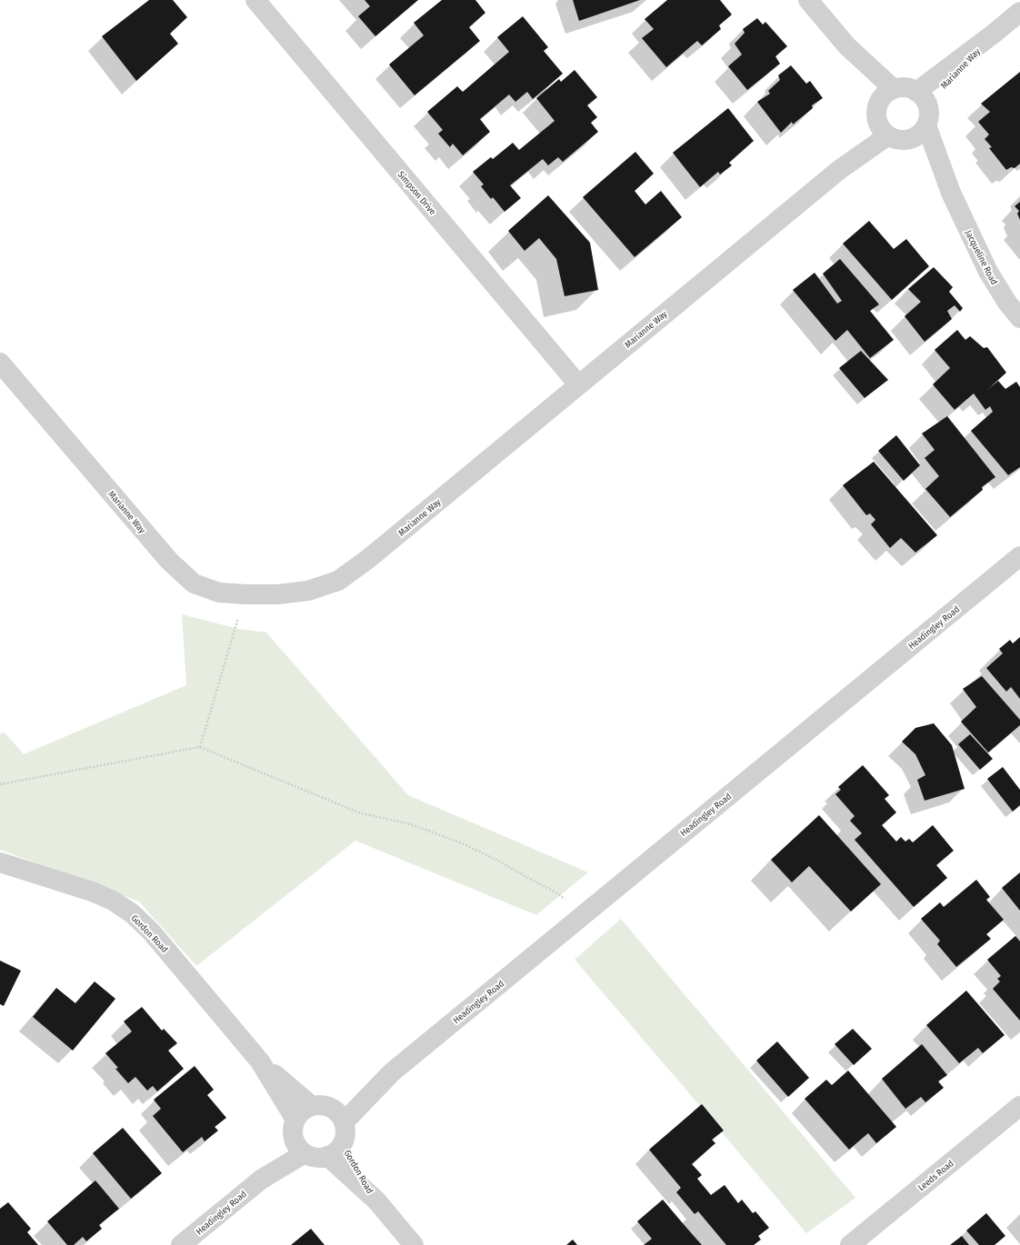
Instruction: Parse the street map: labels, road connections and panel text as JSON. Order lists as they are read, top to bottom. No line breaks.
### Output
{"streets":{"street":["Marianne Way","Simpson Drive","Jacqueline Road","Headingley Road","Gordon Road","Leeds Road"]},"crossings":[["Marianne Way","Simpson Drive"],["Marianne Way","Jacqueline Road"],["Headingley Road","Gordon Road"]]}
